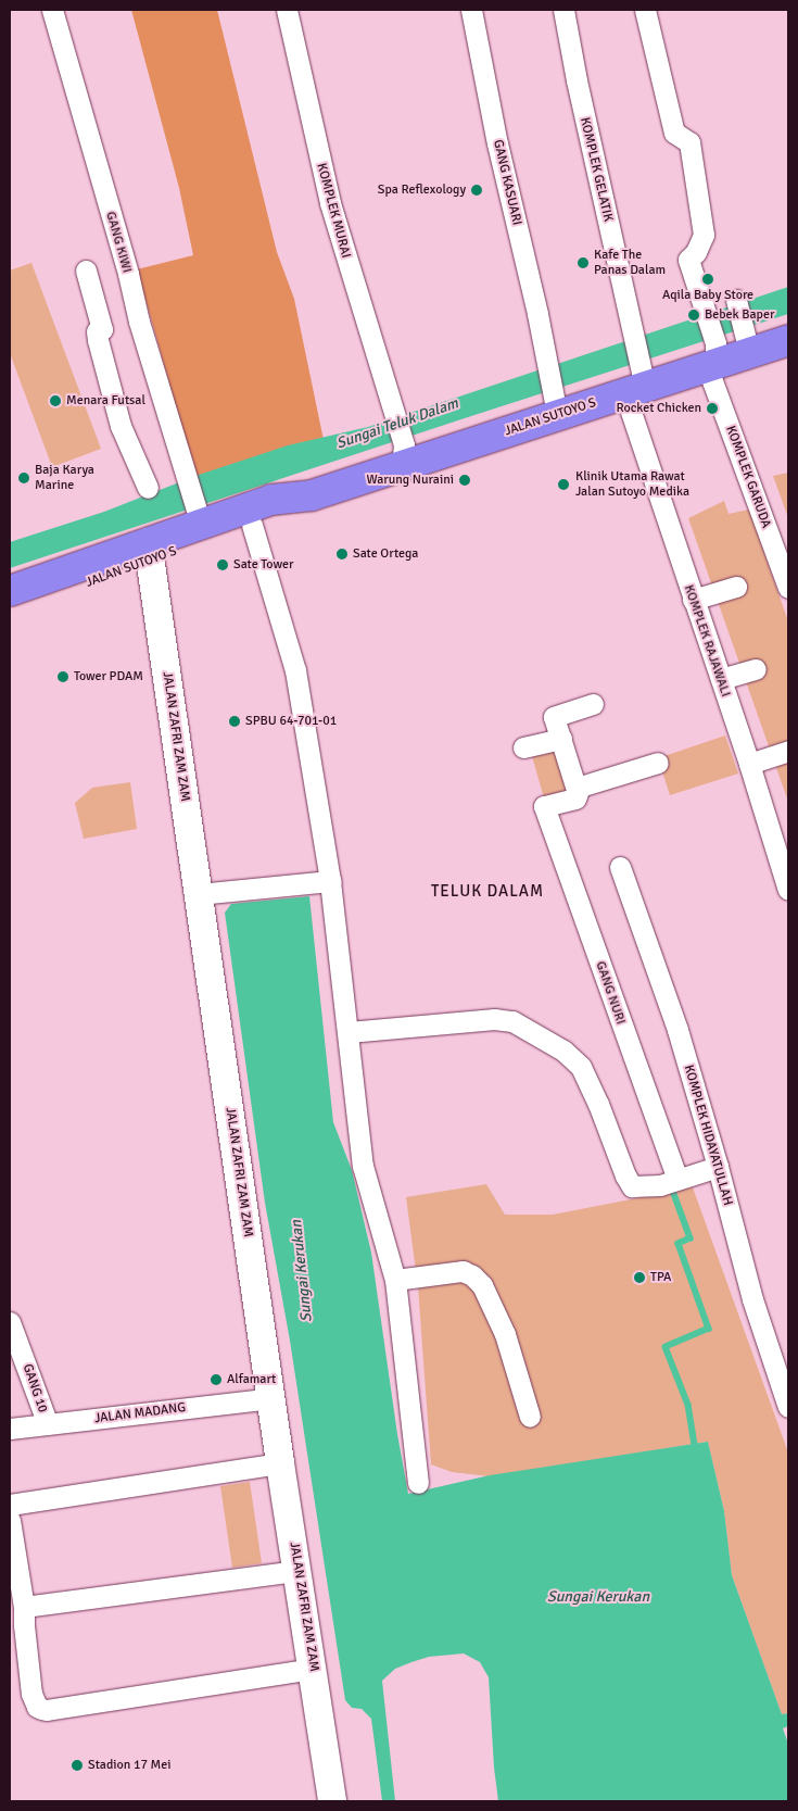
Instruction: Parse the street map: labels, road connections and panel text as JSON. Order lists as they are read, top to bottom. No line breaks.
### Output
{"streets":{"highway":["JALAN SUTOYO S"],"main road":["JALAN ZAFRI ZAM ZAM"],"street":["KOMPLEK GELATIK","GANG KASUARI","KOMPLEK MURAI","GANG KIWI","KOMPLEK GARUDA","KOMPLEK RAJAWALI","GANG NURI","KOMPLEK HIDAYATULLAH","GANG 10","JALAN MADANG"]},"crossings":[["KOMPLEK GELATIK","JALAN SUTOYO S"],["KOMPLEK GELATIK","KOMPLEK RAJAWALI"],["GANG KASUARI","JALAN SUTOYO S"],["KOMPLEK MURAI","JALAN SUTOYO S"],["GANG KIWI","JALAN SUTOYO S"],["JALAN SUTOYO S","KOMPLEK GARUDA"],["JALAN SUTOYO S","KOMPLEK RAJAWALI"],["JALAN SUTOYO S","JALAN ZAFRI ZAM ZAM"],["JALAN ZAFRI ZAM ZAM","JALAN MADANG"],["GANG 10","JALAN MADANG"]],"districts":["TELUK DALAM"],"water":["Sungai Teluk Dalam","Sungai Kerukan"],"places":["Spa Reflexology","Kafe The Panas Dalam","Aqila Baby Store","Bebek Baper","Menara Futsal","Rocket Chicken","Baja Karya Marine","Warung Nuraini","Klinik Utama Rawat Jalan Sutoyo Medika","Sate Ortega","Sate Tower","Tower PDAM","SPBU 64-701-01","TPA","Alfamart","Stadion 17 Mei"]}
